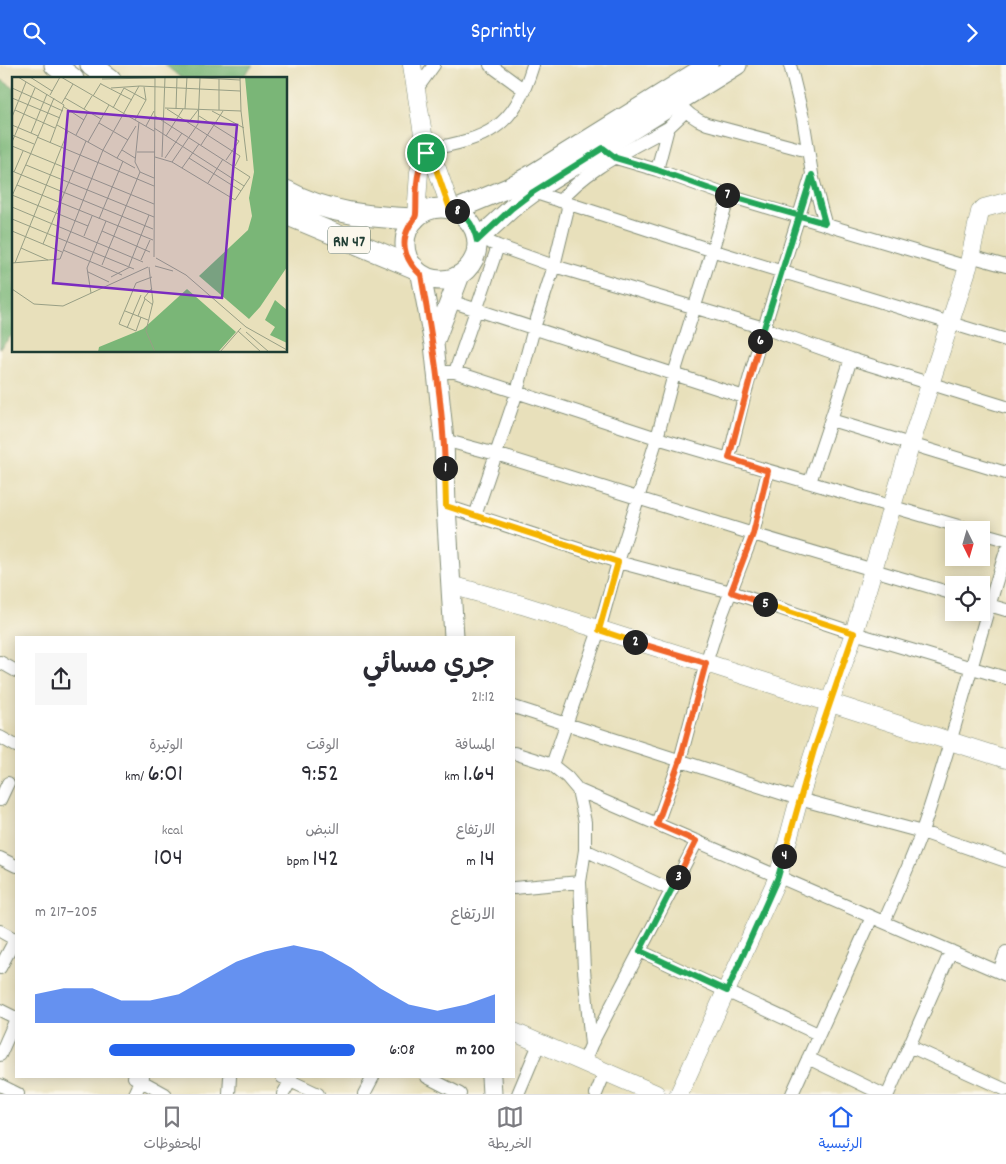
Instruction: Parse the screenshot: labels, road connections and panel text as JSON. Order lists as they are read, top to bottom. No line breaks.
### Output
{"streets":{"highway":["RN 47"]},"north":"bottom","page":{"header":"Sprintly","pins":["7","8","6","1","5","2","4","3"],"heading":["جري مسائي","21:12"],"stats":[["المسافة","1.64 km"],["الوقت","9:52"],["الوتيرة","6:01 /km"],["الارتفاع","14 m"],["النبض","142 bpm"],["kcal","104"]],"chart":["الارتفاع","205–217 m"],"list":[{"name":"200 m","note":"6:08"}],"tabs":["الرئيسية","الخريطة","المحفوظات"]}}
